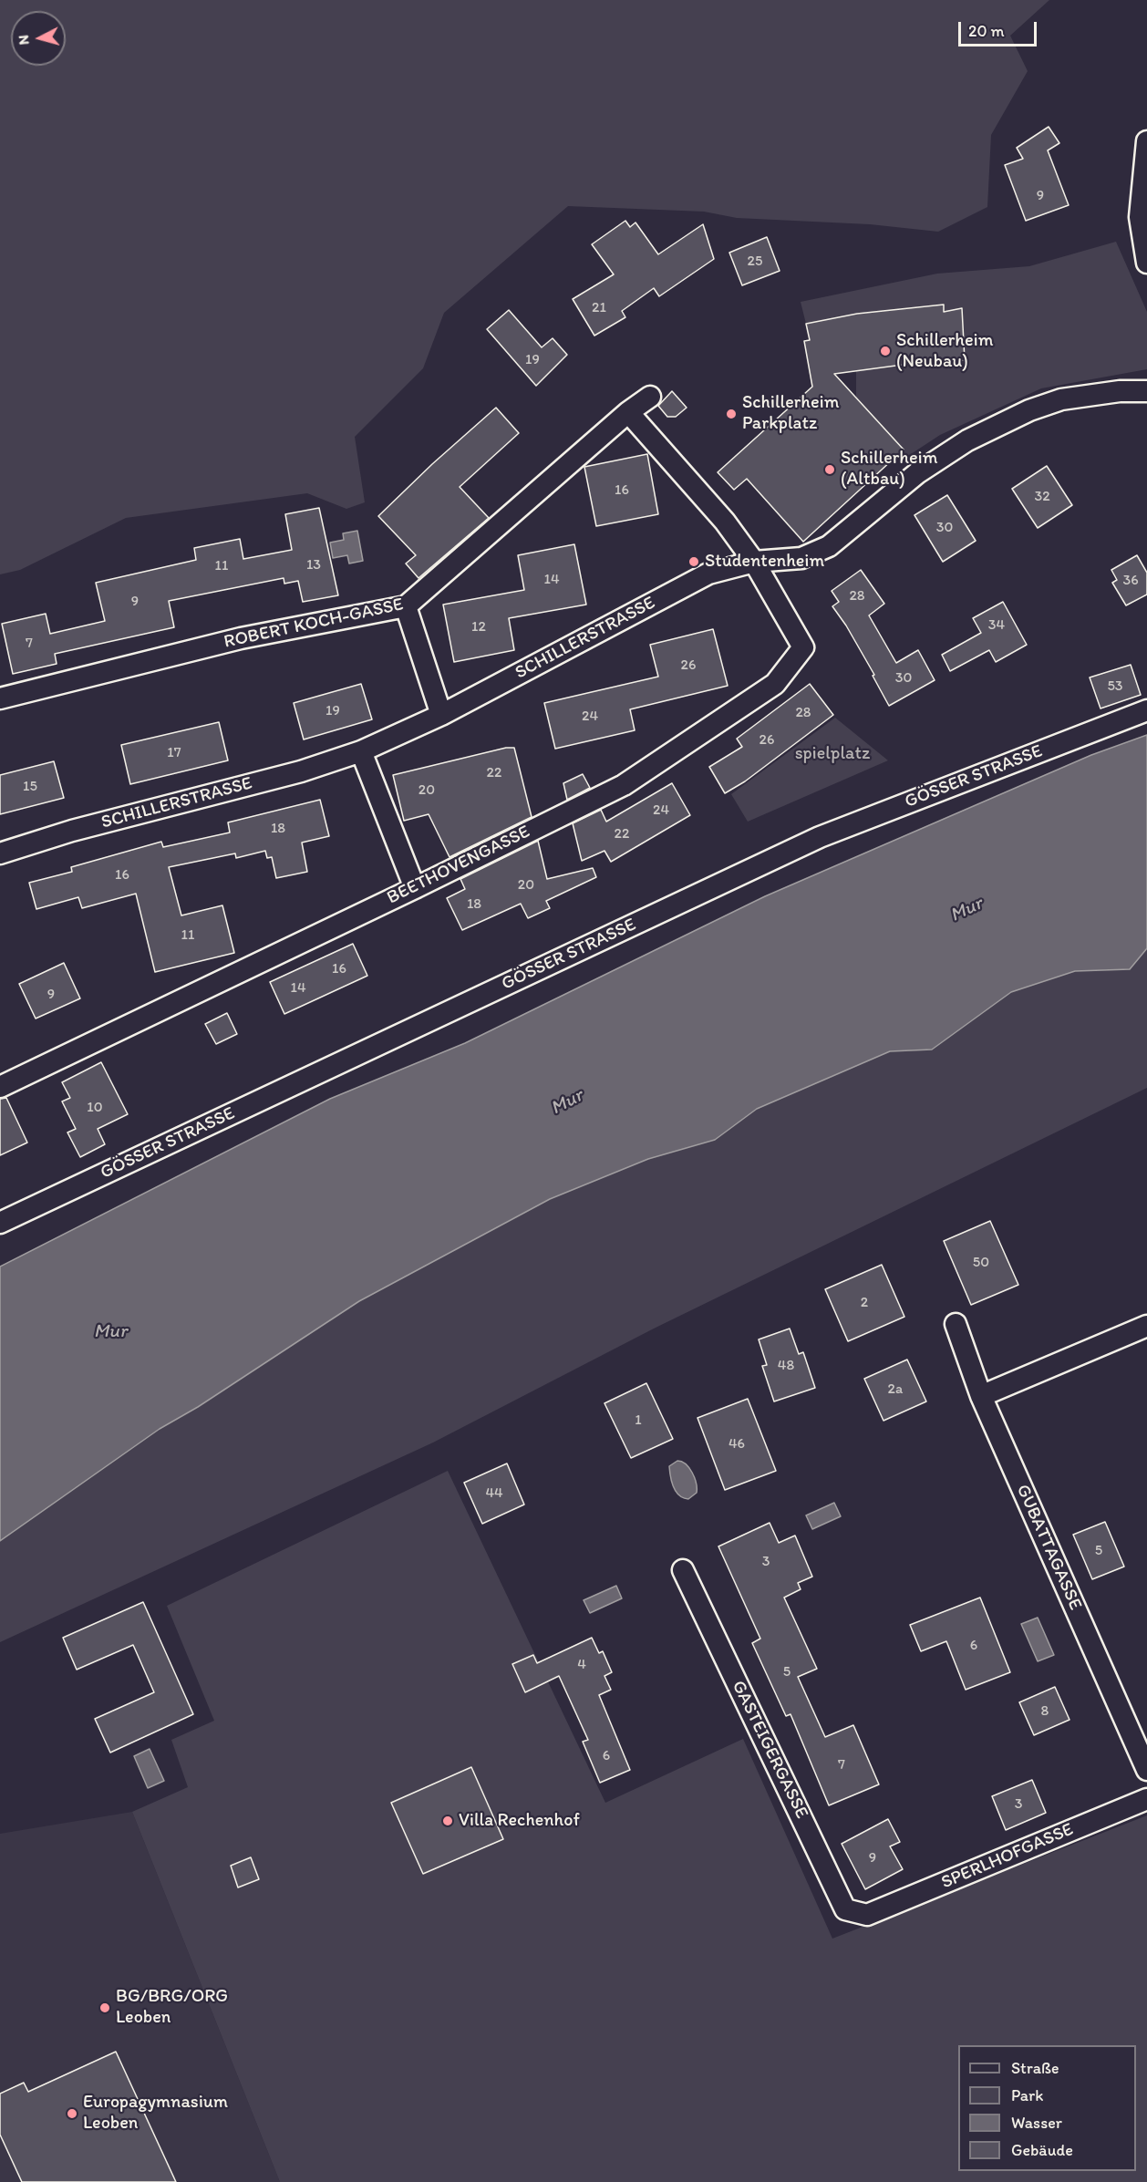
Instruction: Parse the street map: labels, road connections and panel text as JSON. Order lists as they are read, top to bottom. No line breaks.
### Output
{"streets":{"street":["ROBERT KOCH-GASSE","SCHILLERSTRASSE","GÖSSER STRASSE","BEETHOVENGASSE","GUBATTAGASSE","GASTEIGERGASSE","SPERLHOFGASSE"]},"crossings":[["SCHILLERSTRASSE","BEETHOVENGASSE"],["GASTEIGERGASSE","SPERLHOFGASSE"]],"water":["Mur"],"parks":["spielplatz"],"places":["Schillerheim (Neubau)","Schillerheim Parkplatz","Schillerheim (Altbau)","Studentenheim","Villa Rechenhof","BG/BRG/ORG Leoben","Europagymnasium Leoben"],"house_numbers":["9","25","21","19","16","32","30","13","11","14","36","28","9","34","12","7","26","30","53","19","28","24","26","17","22","15","20","24","18","22","16","20","18","11","16","14","9","10","50","2","48","2a","1","46","44","5","3","6","4","5","8","6","7","3","9"],"legend":["Straße","Park","Wasser","Gebäude"],"scale_bar":"20 m","north":"left"}
